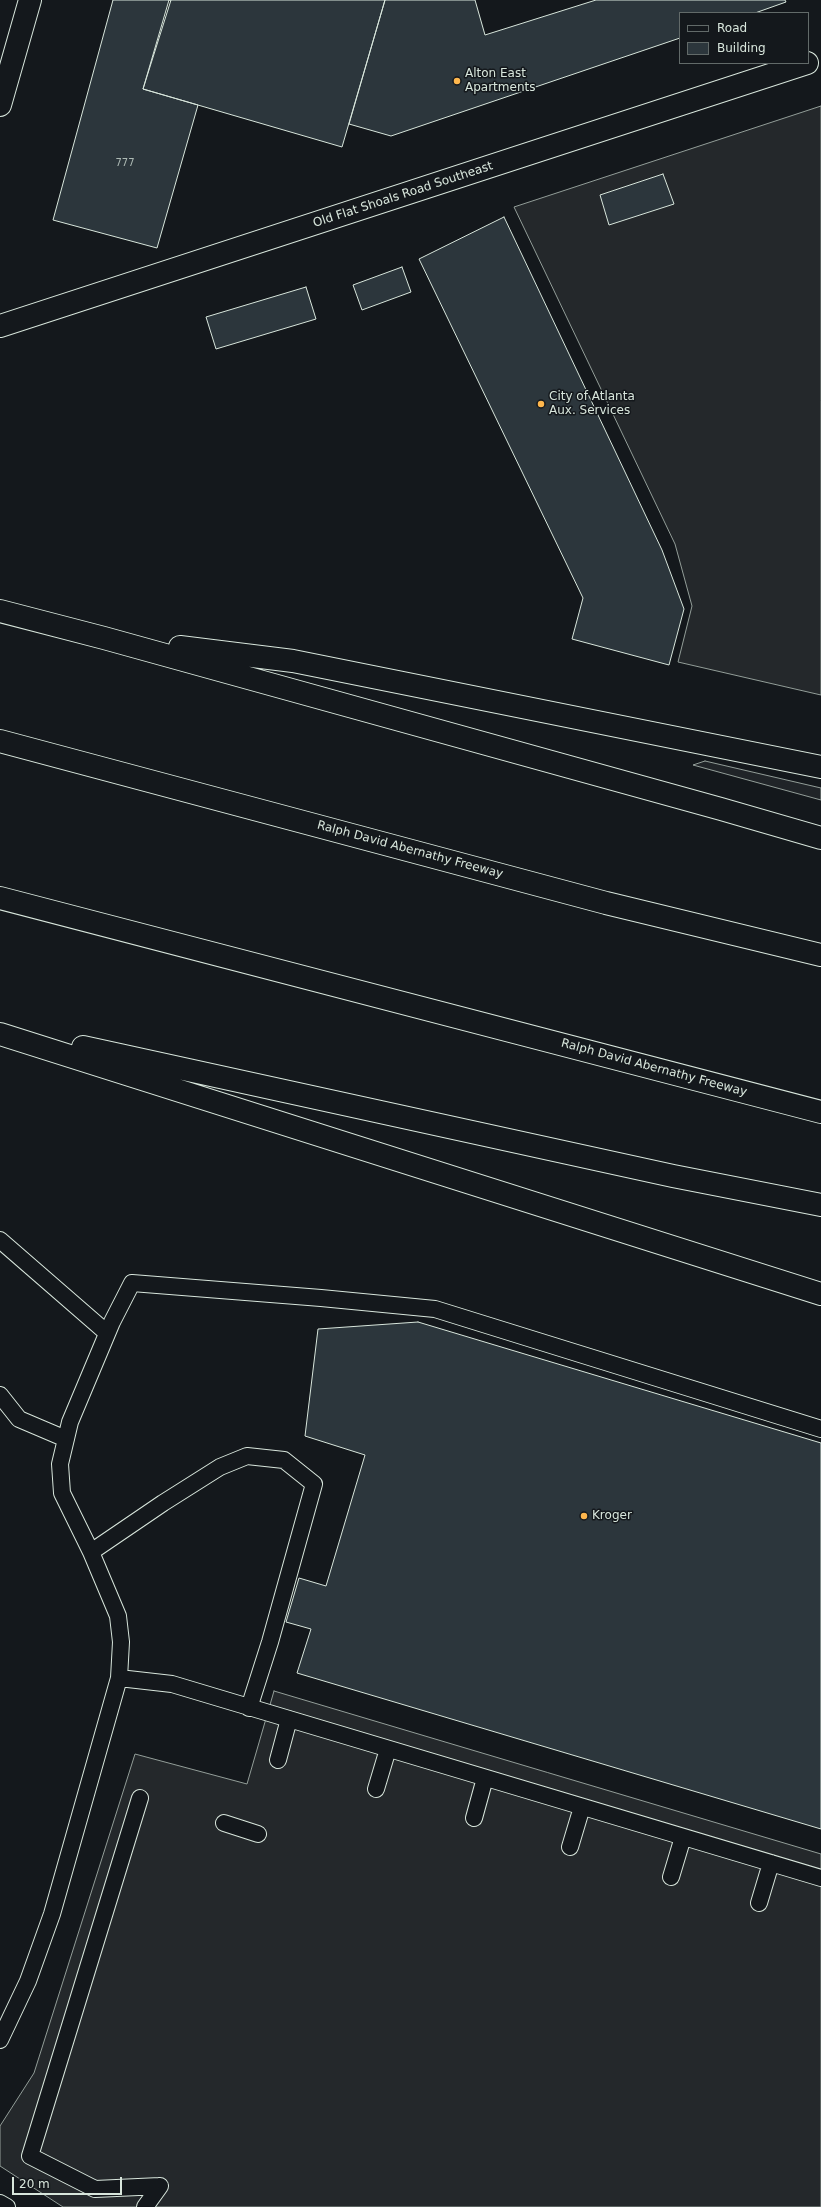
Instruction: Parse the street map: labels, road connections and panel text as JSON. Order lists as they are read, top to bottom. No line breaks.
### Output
{"streets":{"main road":["Old Flat Shoals Road Southeast","Ralph David Abernathy Freeway"]},"places":["Alton East Apartments","City of Atlanta Aux. Services","Kroger"],"house_numbers":["777"],"legend":["Road","Building"],"scale_bar":"20 m"}
